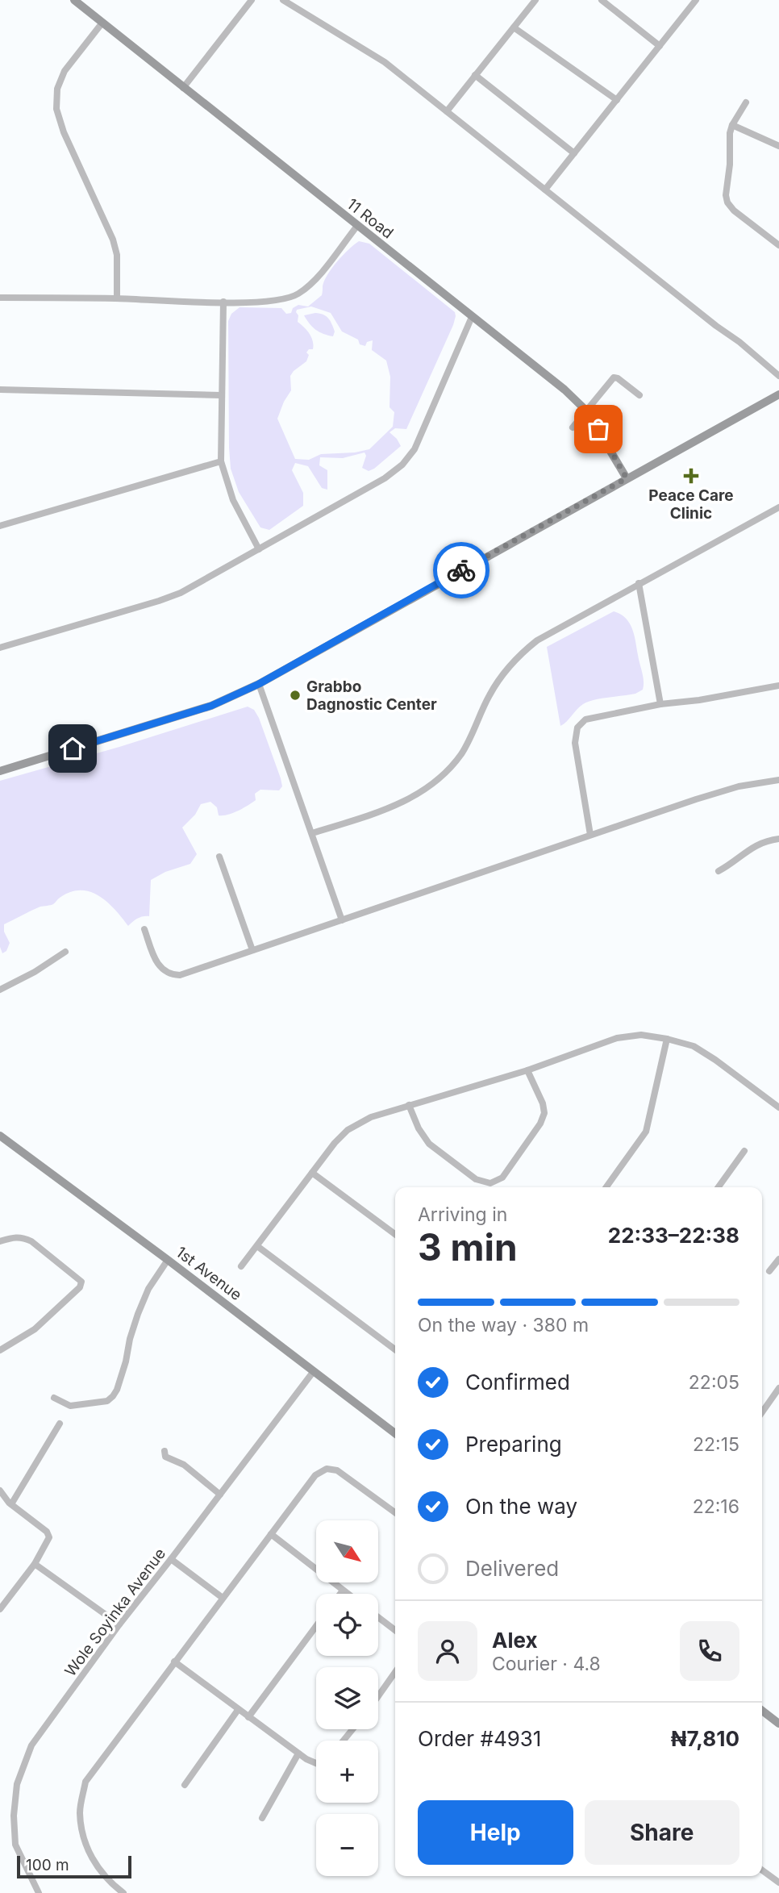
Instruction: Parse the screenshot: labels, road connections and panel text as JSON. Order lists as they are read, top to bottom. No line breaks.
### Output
{"streets":{"street":["11 Road","1st Avenue","Wole Soyinka Avenue"]},"crossings":[["1st Avenue","Wole Soyinka Avenue"]],"places":{"health":["Peace Care Clinic"],"other":["Grabbo Dagnostic Center"]},"scale_bar":"100 m","north":"bottom right","page":{"heading":["3 min","Arriving in","22:33–22:38"],"panel":["Alex","Courier · 4.8","Order #4931","₦7,810"],"bar":"On the way · 380 m","list":[["Confirmed","22:05"],["Preparing","22:15"],["On the way","22:16"],"Delivered"],"map_buttons":["+","−"],"buttons":["Help","Share"],"scale":"100 m"}}
